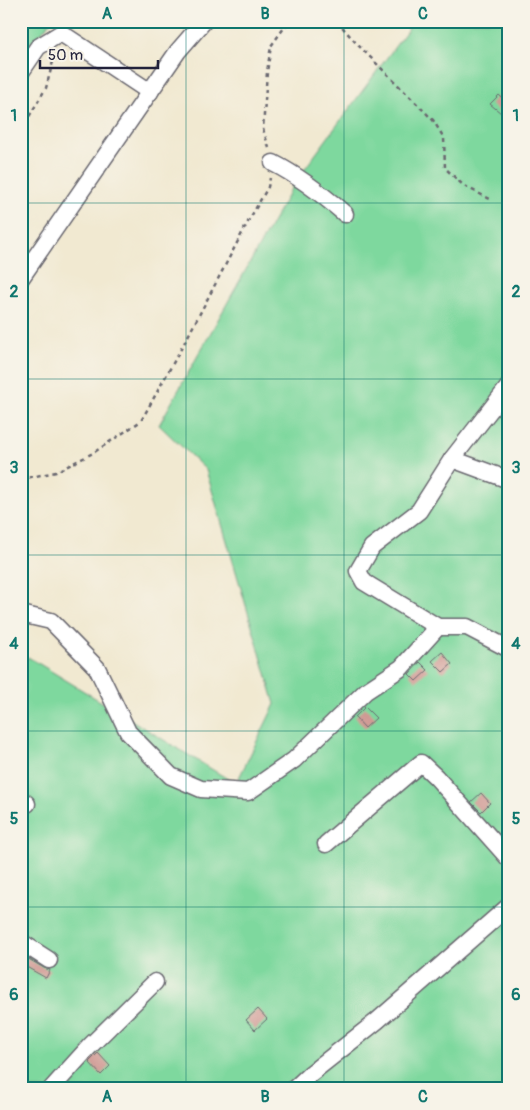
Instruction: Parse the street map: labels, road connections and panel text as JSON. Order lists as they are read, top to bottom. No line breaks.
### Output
{"scale_bar":"50 m","grid":{"columns":["A","B","C"],"rows":["1","2","3","4","5","6"]}}
